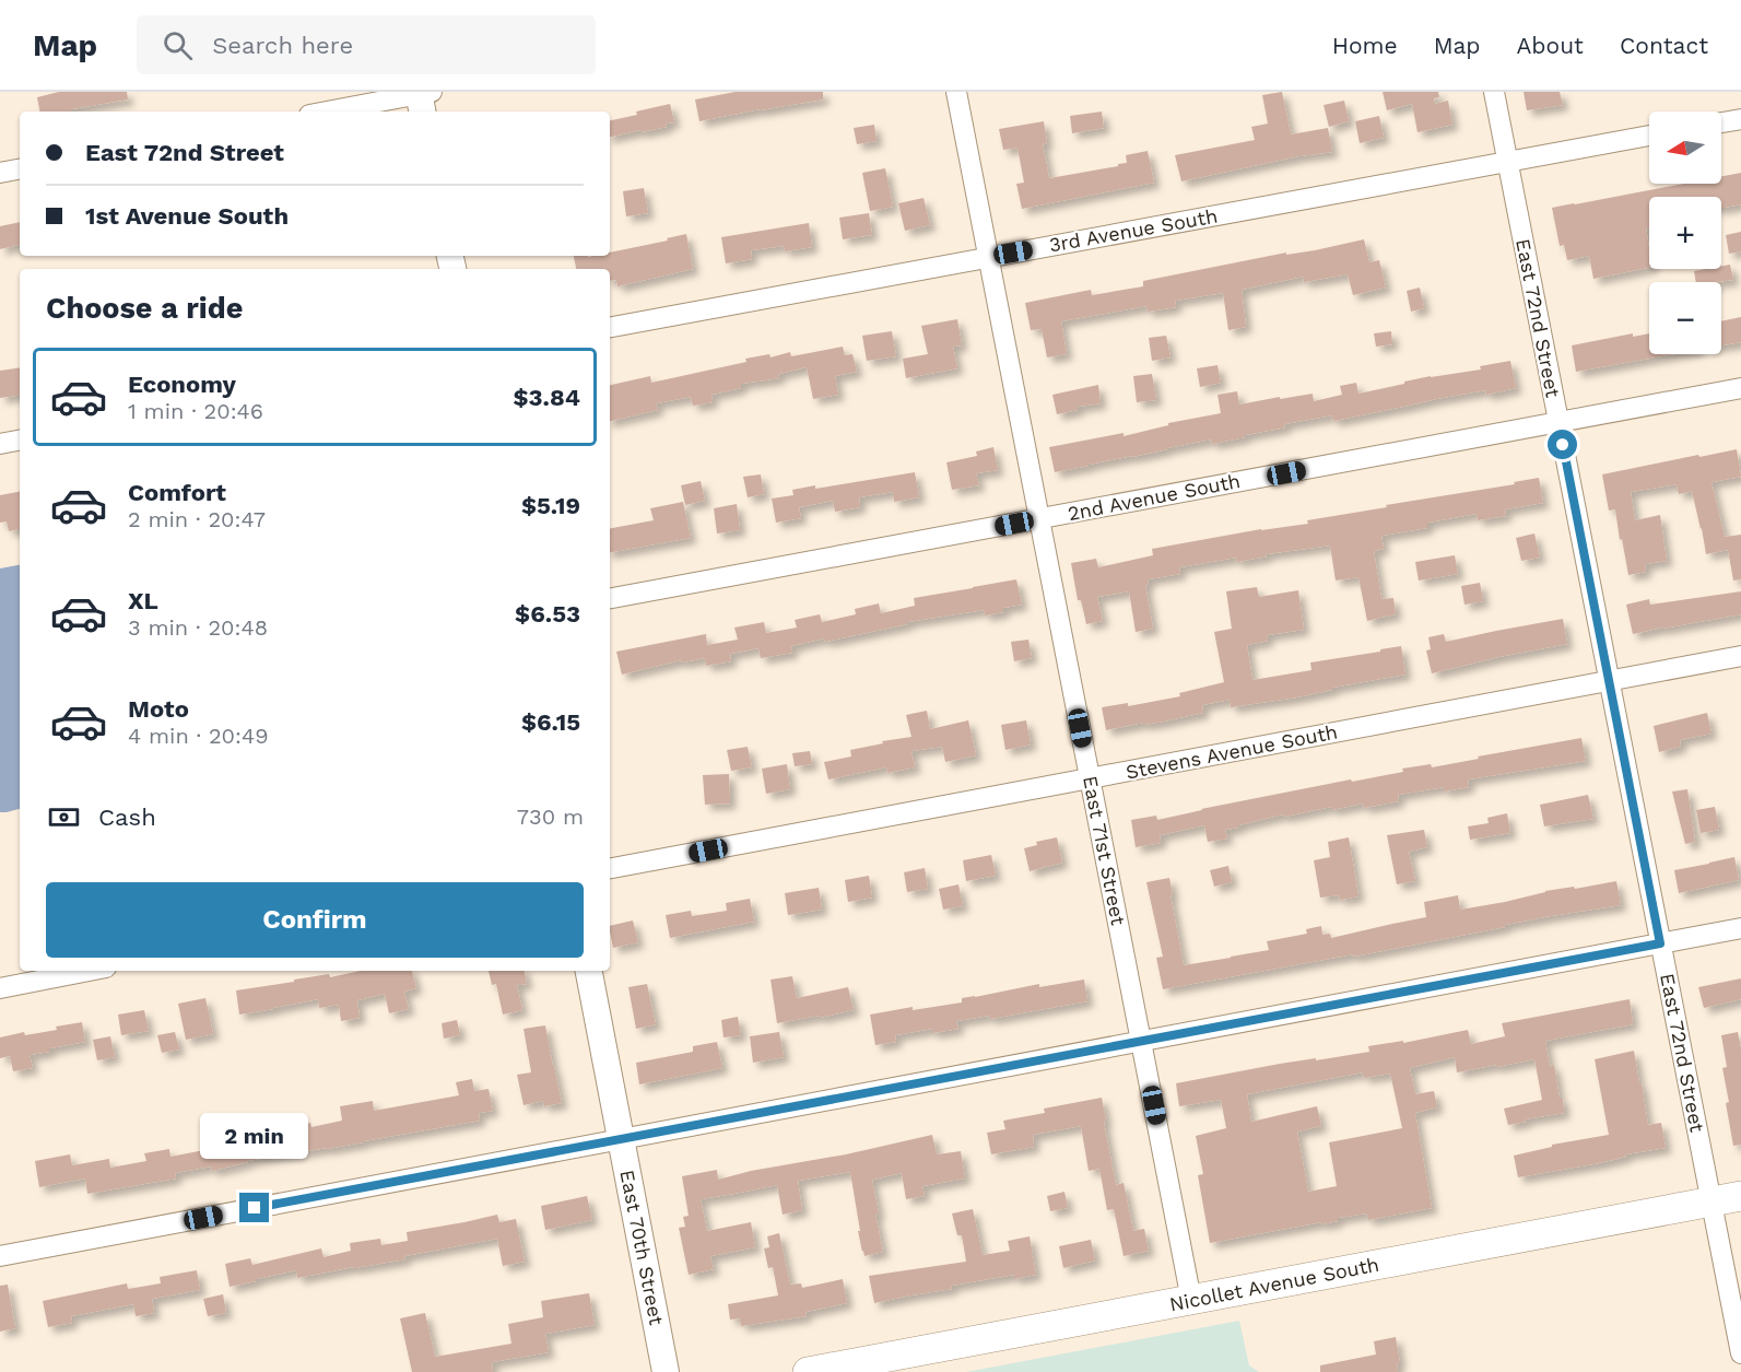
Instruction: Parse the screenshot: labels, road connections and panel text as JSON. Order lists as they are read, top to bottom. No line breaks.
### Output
{"streets":{"main road":["Nicollet Avenue South"],"street":["3rd Avenue South","East 72nd Street","2nd Avenue South","Stevens Avenue South","East 71st Street","East 70th Street"]},"crossings":[["3rd Avenue South","East 72nd Street"],["3rd Avenue South","East 71st Street"],["East 72nd Street","2nd Avenue South"],["East 72nd Street","Stevens Avenue South"],["East 72nd Street","Nicollet Avenue South"],["2nd Avenue South","East 71st Street"],["Stevens Avenue South","East 71st Street"],["East 71st Street","Nicollet Avenue South"]],"north":"left","page":{"header":"Map","search":"Search here","nav":["Home","Map","About","Contact"],"map_buttons":["+","−"],"banner":["East 72nd Street","1st Avenue South"],"heading":"Choose a ride","list":[{"name":"Economy","note":"1 min · 20:46","value":"$3.84"},{"name":"Comfort","note":"2 min · 20:47","value":"$5.19"},{"name":"XL","note":"3 min · 20:48","value":"$6.53"},{"name":"Moto","note":"4 min · 20:49","value":"$6.15"}],"pay":["Cash","730 m"],"buttons":"Confirm","bubble":"2 min"}}
